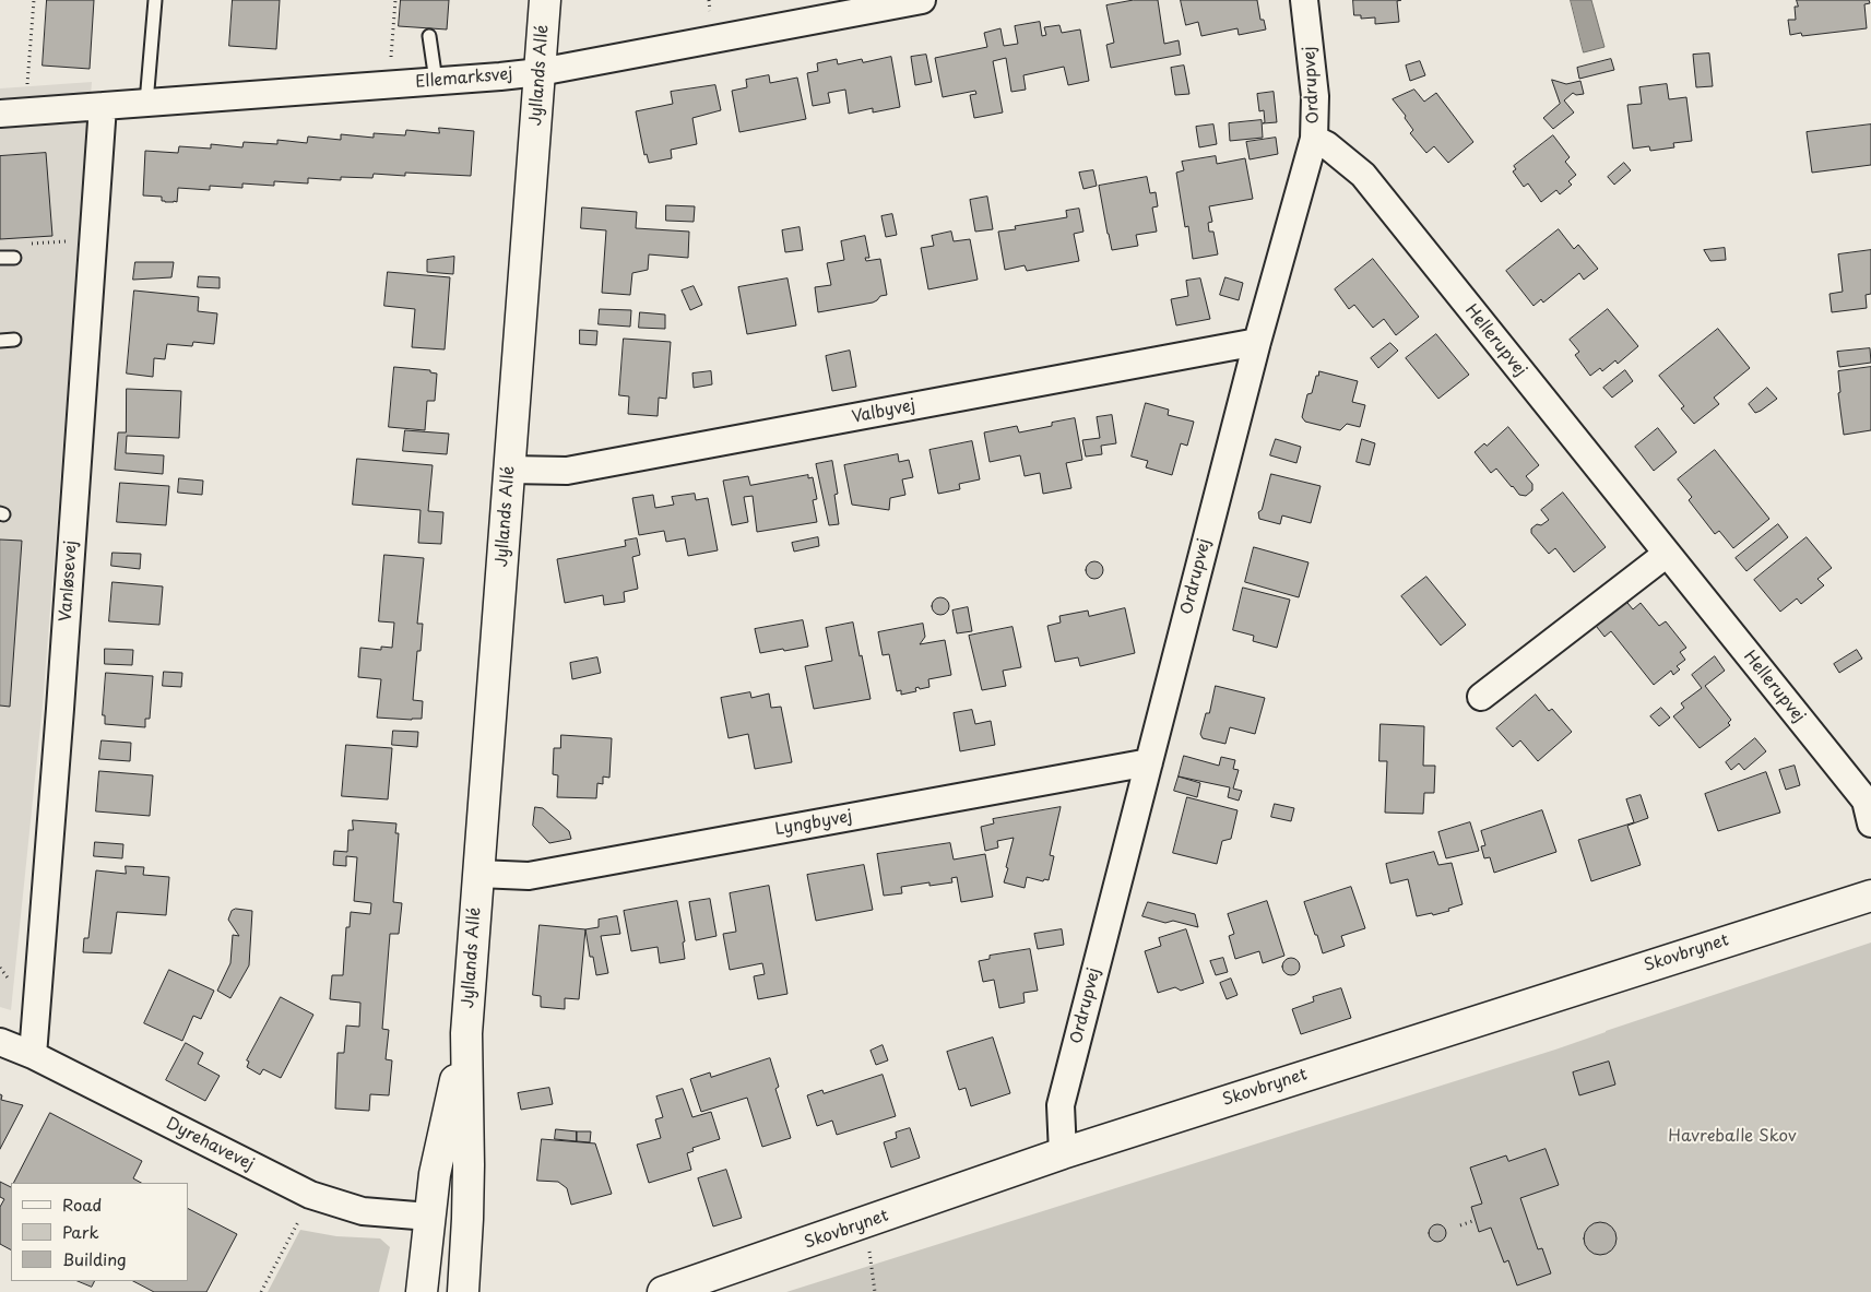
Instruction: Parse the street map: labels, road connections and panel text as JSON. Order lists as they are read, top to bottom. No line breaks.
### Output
{"streets":{"street":["Jyllands Allé","Ellemarksvej","Ordrupvej","Hellerupvej","Valbyvej","Vanløsevej","Lyngbyvej","Skovbrynet","Dyrehavevej"]},"crossings":[["Jyllands Allé","Ellemarksvej"],["Jyllands Allé","Valbyvej"],["Jyllands Allé","Lyngbyvej"],["Jyllands Allé","Dyrehavevej"],["Ellemarksvej","Vanløsevej"],["Ordrupvej","Hellerupvej"],["Ordrupvej","Valbyvej"],["Ordrupvej","Lyngbyvej"],["Ordrupvej","Skovbrynet"],["Vanløsevej","Dyrehavevej"]],"parks":["Havreballe Skov"],"legend":["Road","Park","Building"]}
